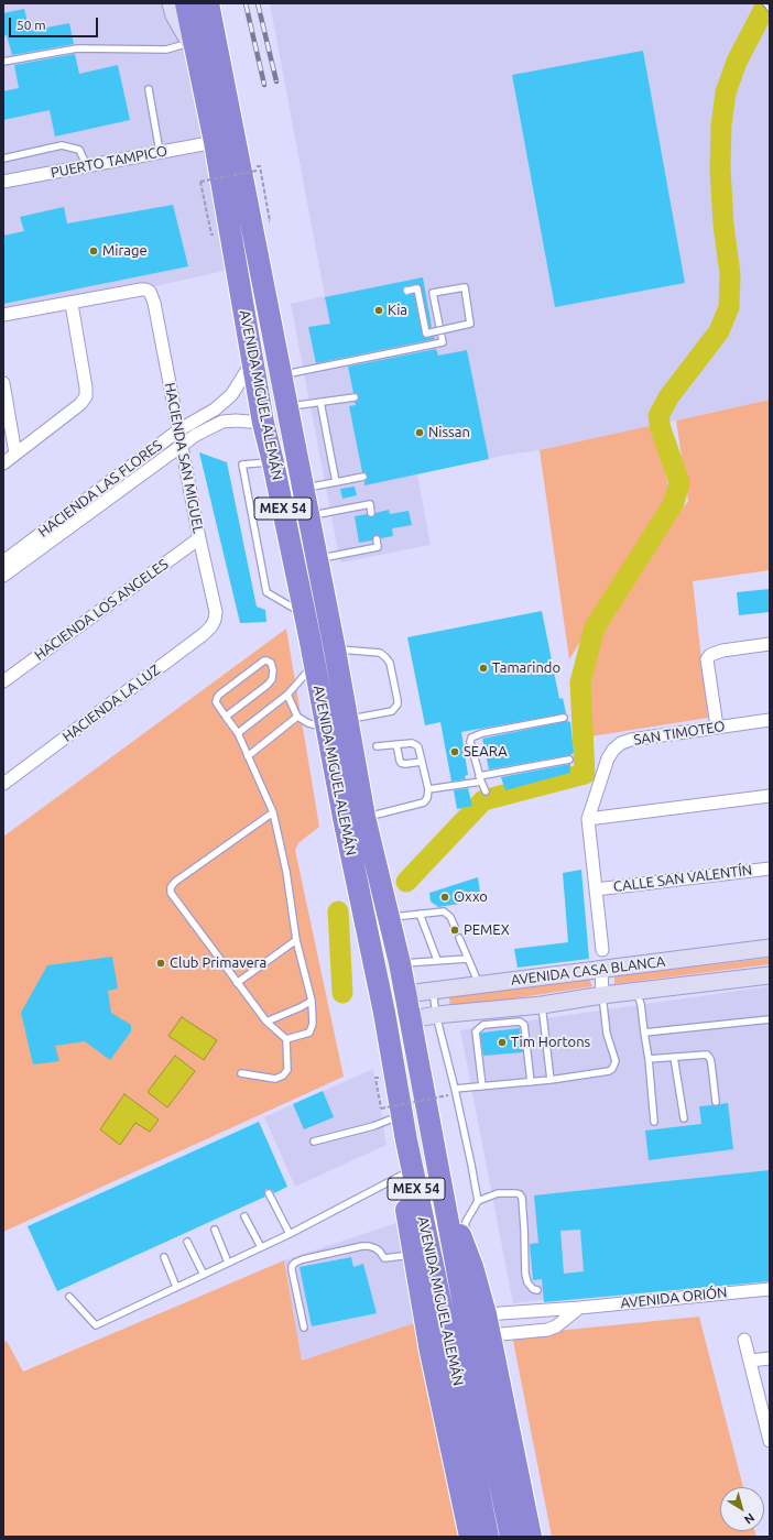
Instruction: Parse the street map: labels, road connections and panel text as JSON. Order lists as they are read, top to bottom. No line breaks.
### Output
{"streets":{"highway":["AVENIDA MIGUEL ALEMÁN","MEX 54"],"street":["PUERTO TAMPICO","HACIENDA SAN MIGUEL","HACIENDA LAS FLORES","HACIENDA LOS ANGELES","HACIENDA LA LUZ","SAN TIMOTEO","CALLE SAN VALENTÍN","AVENIDA CASA BLANCA","AVENIDA ORIÓN"]},"crossings":[["PUERTO TAMPICO","AVENIDA MIGUEL ALEMÁN"],["AVENIDA MIGUEL ALEMÁN","HACIENDA LAS FLORES"],["AVENIDA MIGUEL ALEMÁN","AVENIDA CASA BLANCA"],["HACIENDA SAN MIGUEL","HACIENDA LAS FLORES"],["HACIENDA SAN MIGUEL","HACIENDA LOS ANGELES"],["HACIENDA SAN MIGUEL","HACIENDA LA LUZ"],["SAN TIMOTEO","CALLE SAN VALENTÍN"]],"places":["Mirage","Kia","Nissan","Tamarindo","SEARA","Oxxo","PEMEX","Club Primavera","Tim Hortons"],"scale_bar":"50 m","north":"bottom right"}
